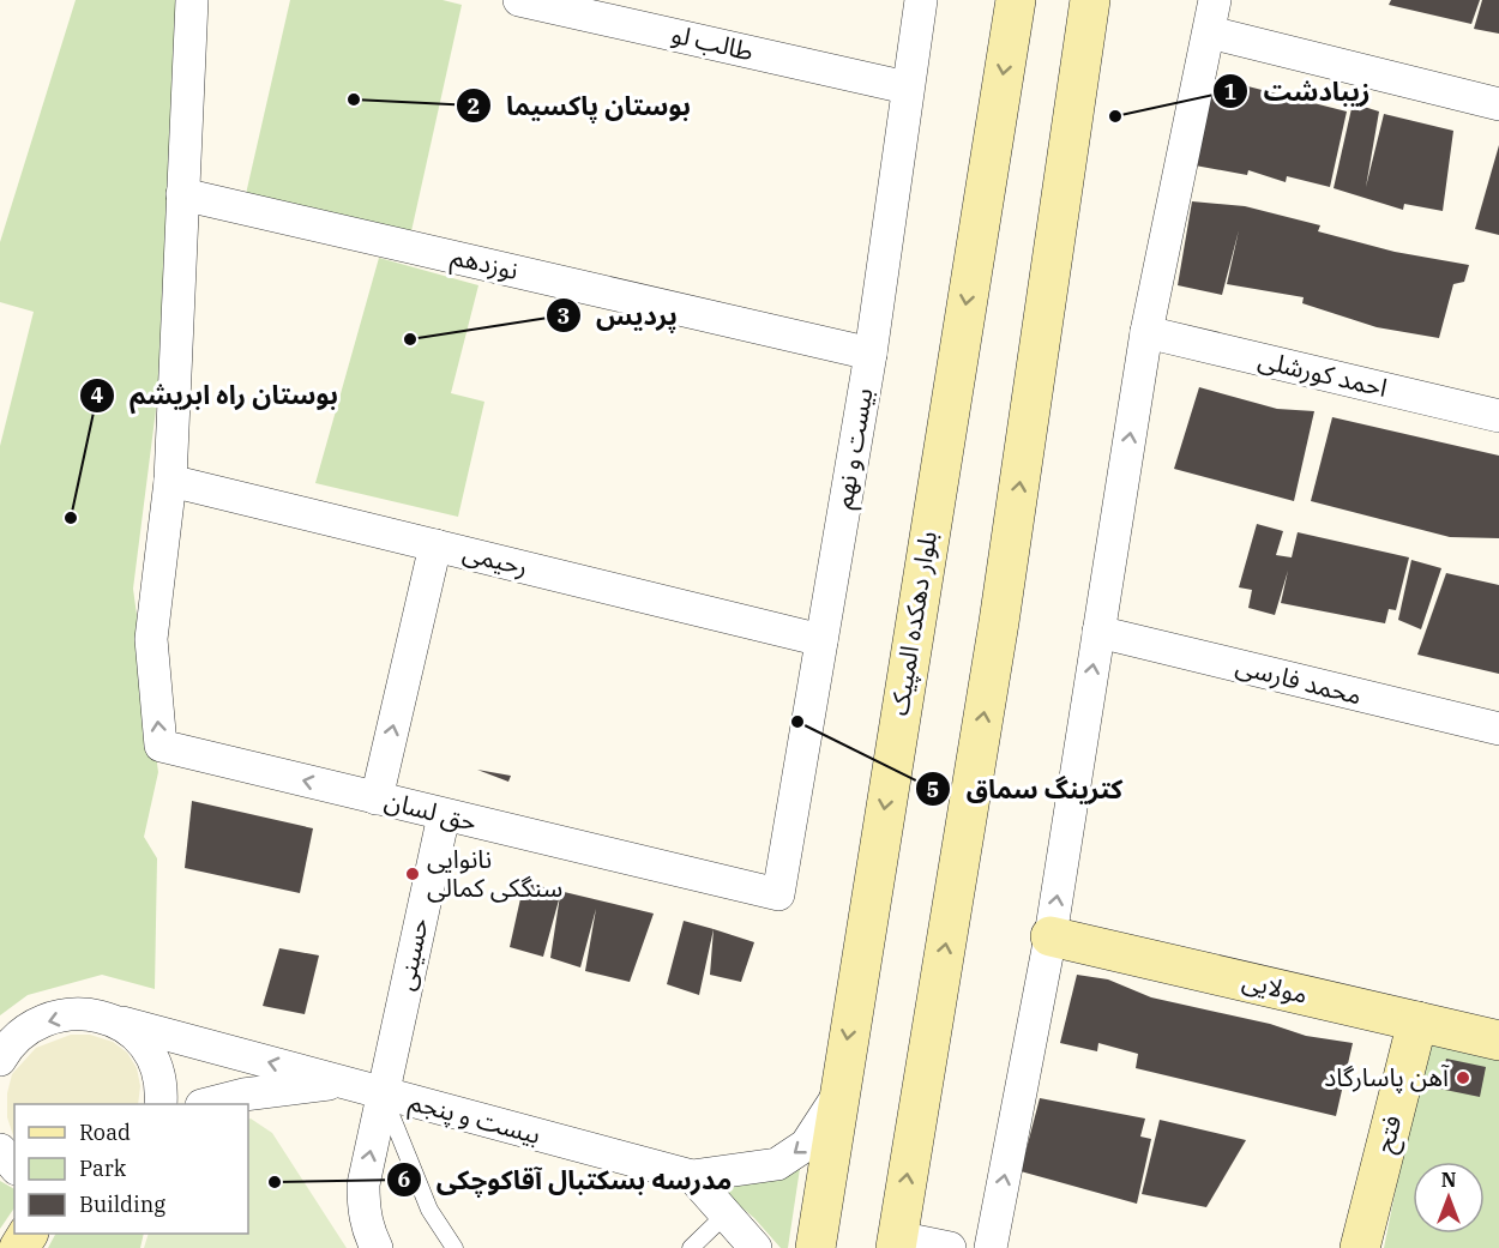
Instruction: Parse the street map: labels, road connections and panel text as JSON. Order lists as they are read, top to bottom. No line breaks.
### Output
{"streets":{"main road":["بلوار دهکده المپیک","مولایی","فتح"],"street":["طالب لو","نوزدهم","احمد کورشلی","بیست و نهم","رحیمی","محمد فارسی","حق لسان","حسینی","بیست و پنجم"]},"crossings":[["طالب لو","بیست و نهم"],["نوزدهم","بیست و نهم"],["بیست و نهم","رحیمی"],["بیست و نهم","حق لسان"],["رحیمی","حق لسان"],["حق لسان","حسینی"],["حسینی","بیست و پنجم"],["مولایی","فتح"]],"places":["بوستان پاکسیما","زیبادشت","پردیس","بوستان راه ابریشم","کترینگ سماق","نانوایی سنگکی کمالی","آهن پاسارگاد","مدرسه بسکتبال آقاکوچکی"],"legend":["Road","Park","Building"],"north":"top"}
